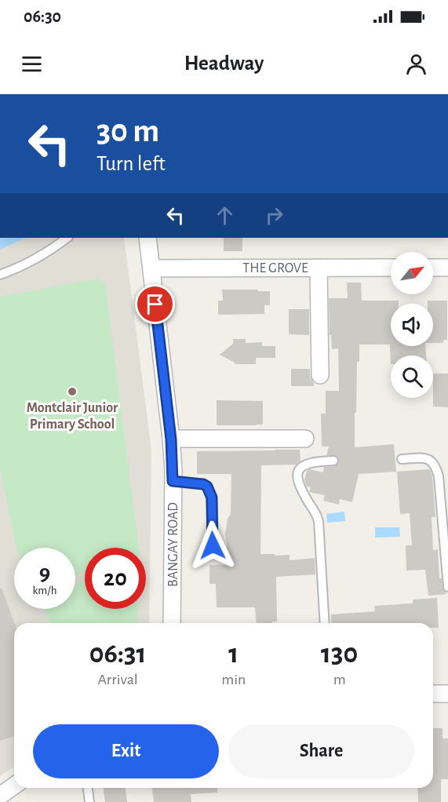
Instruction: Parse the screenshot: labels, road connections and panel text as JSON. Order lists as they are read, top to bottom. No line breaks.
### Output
{"streets":{"street":["THE GROVE","BANGAY ROAD"]},"crossings":[["THE GROVE","BANGAY ROAD"]],"places":["Montclair Junior Primary School"],"north":"top right","page":{"status":"06:30","header":"Headway","turn":["30 m","Turn left"],"speed":"9 km/h","limit":"20","eta":["06:31","Arrival","1","min","130","m"],"buttons":["Exit","Share"]}}
